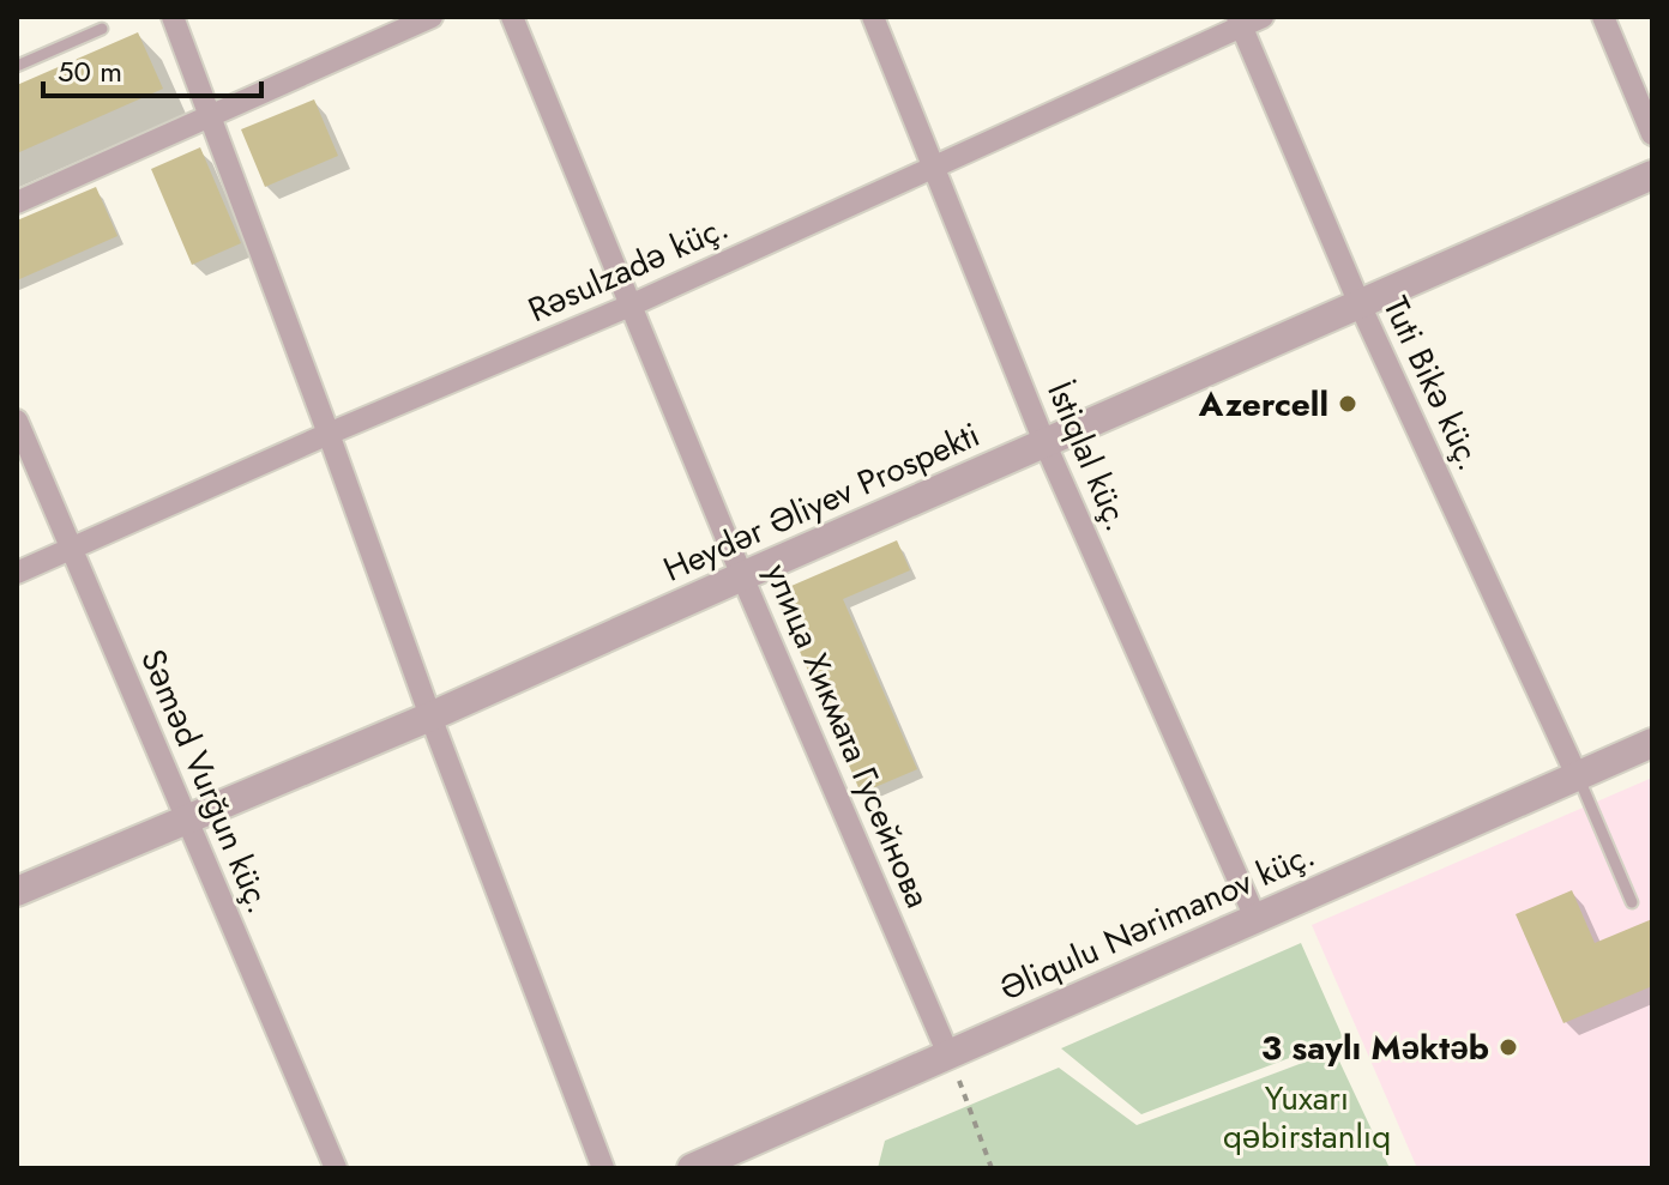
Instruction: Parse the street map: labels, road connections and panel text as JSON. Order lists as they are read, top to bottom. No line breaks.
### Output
{"streets":{"street":["Rəsulzadə küç.","Tuti Bikə küç.","İstiqlal küç.","Heydər Əliyev Prospekti","улица Хикмата Гусейнова","Səməd Vurğun küç.","Əliqulu Nərimanov küç."]},"crossings":[["Rəsulzadə küç.","Tuti Bikə küç."],["Rəsulzadə küç.","İstiqlal küç."],["Rəsulzadə küç.","улица Хикмата Гусейнова"],["Rəsulzadə küç.","Səməd Vurğun küç."],["Tuti Bikə küç.","Heydər Əliyev Prospekti"],["Tuti Bikə küç.","Əliqulu Nərimanov küç."],["İstiqlal küç.","Heydər Əliyev Prospekti"],["İstiqlal küç.","Əliqulu Nərimanov küç."],["Heydər Əliyev Prospekti","улица Хикмата Гусейнова"],["Heydər Əliyev Prospekti","Səməd Vurğun küç."],["улица Хикмата Гусейнова","Əliqulu Nərimanov küç."]],"parks":["Yuxarı qəbirstanlıq"],"places":["Azercell","3 saylı Məktəb"],"scale_bar":"50 m"}
